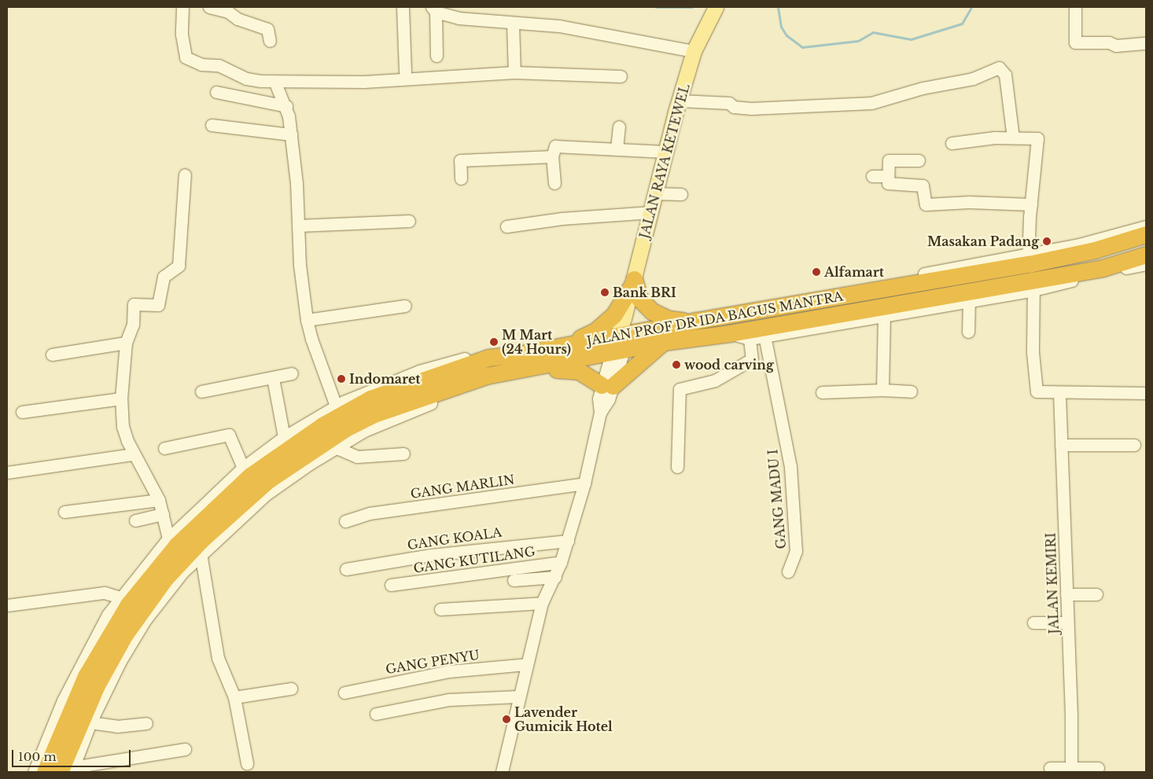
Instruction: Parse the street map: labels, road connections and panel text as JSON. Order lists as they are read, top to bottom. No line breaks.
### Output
{"streets":{"highway":["JALAN PROF DR IDA BAGUS MANTRA"],"main road":["JALAN RAYA KETEWEL"],"street":["GANG MARLIN","GANG MADU I","GANG KOALA","GANG KUTILANG","JALAN KEMIRI","GANG PENYU"]},"crossings":[["JALAN RAYA KETEWEL","JALAN PROF DR IDA BAGUS MANTRA"],["JALAN RAYA KETEWEL","GANG MARLIN"],["JALAN RAYA KETEWEL","GANG KOALA"],["JALAN RAYA KETEWEL","GANG KUTILANG"],["JALAN RAYA KETEWEL","GANG PENYU"]],"places":["Masakan Padang","Alfamart","Bank BRI","M Mart (24 Hours)","wood carving","Indomaret","Lavender Gumicik Hotel"],"scale_bar":"100 m"}
